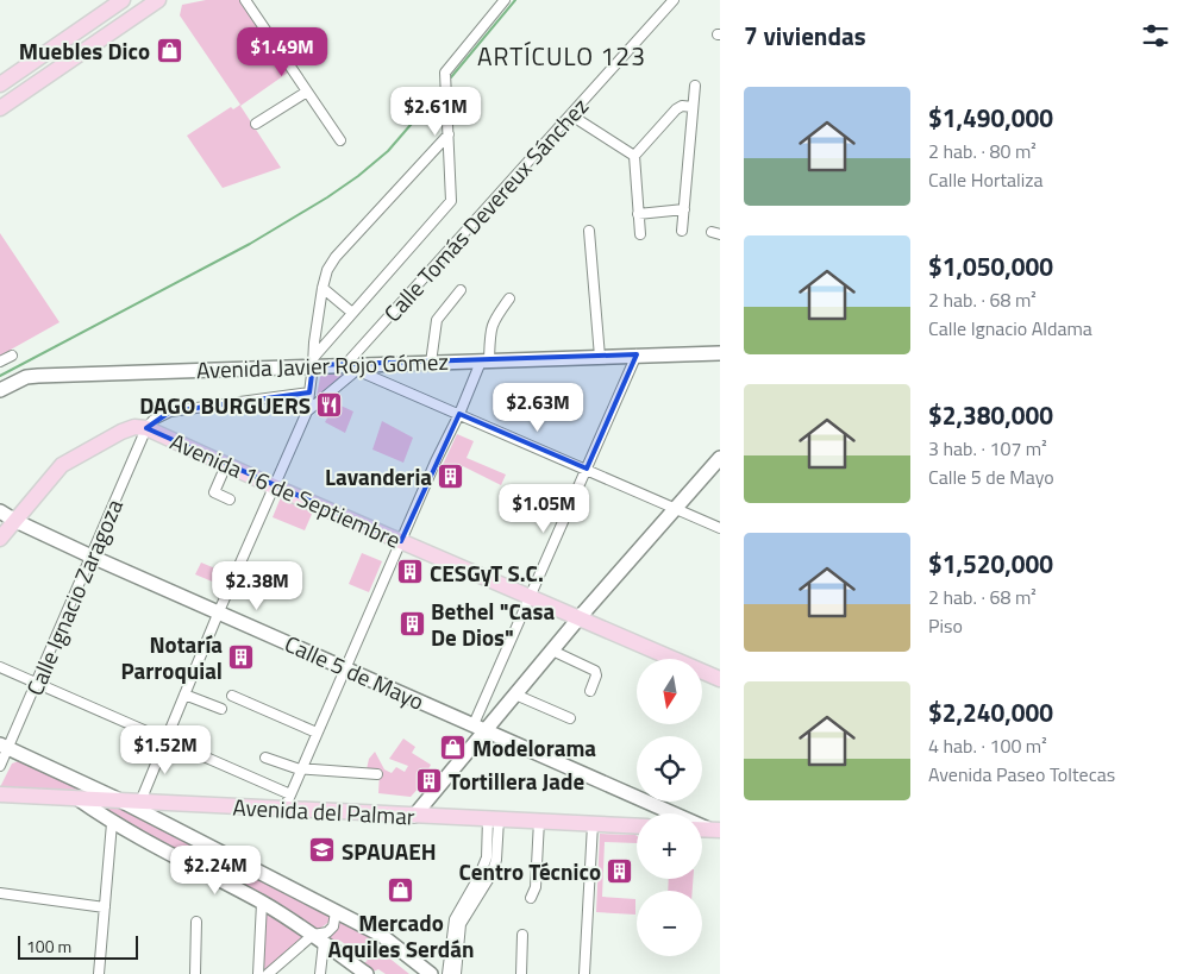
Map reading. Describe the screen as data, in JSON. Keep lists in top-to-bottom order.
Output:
{
  "streets": {
    "main road": ["Avenida 16 de Septiembre", "Avenida del Palmar"],
    "street": [
      "Calle Tomás Devereux Sánchez",
      "Avenida Javier Rojo Gómez",
      "Calle Ignacio Zaragoza",
      "Calle 5 de Mayo"
    ]
  },
  "crossings": [
    ["Calle Tomás Devereux Sánchez", "Avenida Javier Rojo Gómez"],
    ["Avenida 16 de Septiembre", "Calle Ignacio Zaragoza"],
    ["Calle Ignacio Zaragoza", "Calle 5 de Mayo"]
  ],
  "districts": ["ARTÍCULO 123"],
  "places": {
    "shop": ["Muebles Dico", "Modelorama", "Mercado Aquiles Serdán"],
    "restaurant": ["DAGO BURGUERS"],
    "building": [
      "Lavanderia",
      "CESGyT S.C.",
      "Bethel \"Casa De Dios\"",
      "Notaría Parroquial",
      "Tortillera Jade",
      "Centro Técnico"
    ],
    "school or university": ["SPAUAEH"]
  },
  "scale_bar": "100 m",
  "north": "bottom",
  "page": {
    "heading": "7 viviendas",
    "price": [
      "$1.49M",
      "$2.61M",
      "$2.63M",
      "$1.05M",
      "$2.38M",
      "$1.52M",
      "$2.24M"
    ],
    "list": [
      {
        "name": "$1,490,000",
        "note": "2 hab. · 80 m² · Calle Hortaliza"
      },
      {
        "name": "$1,050,000",
        "note": "2 hab. · 68 m² · Calle Ignacio Aldama"
      },
      {
        "name": "$2,380,000",
        "note": "3 hab. · 107 m² · Calle 5 de Mayo"
      },
      {
        "name": "$1,520,000",
        "note": "2 hab. · 68 m² · Piso"
      },
      {
        "name": "$2,240,000",
        "note": "4 hab. · 100 m² · Avenida Paseo Toltecas"
      }
    ],
    "map_buttons": ["+", "−"],
    "scale": "100 m"
  }
}
